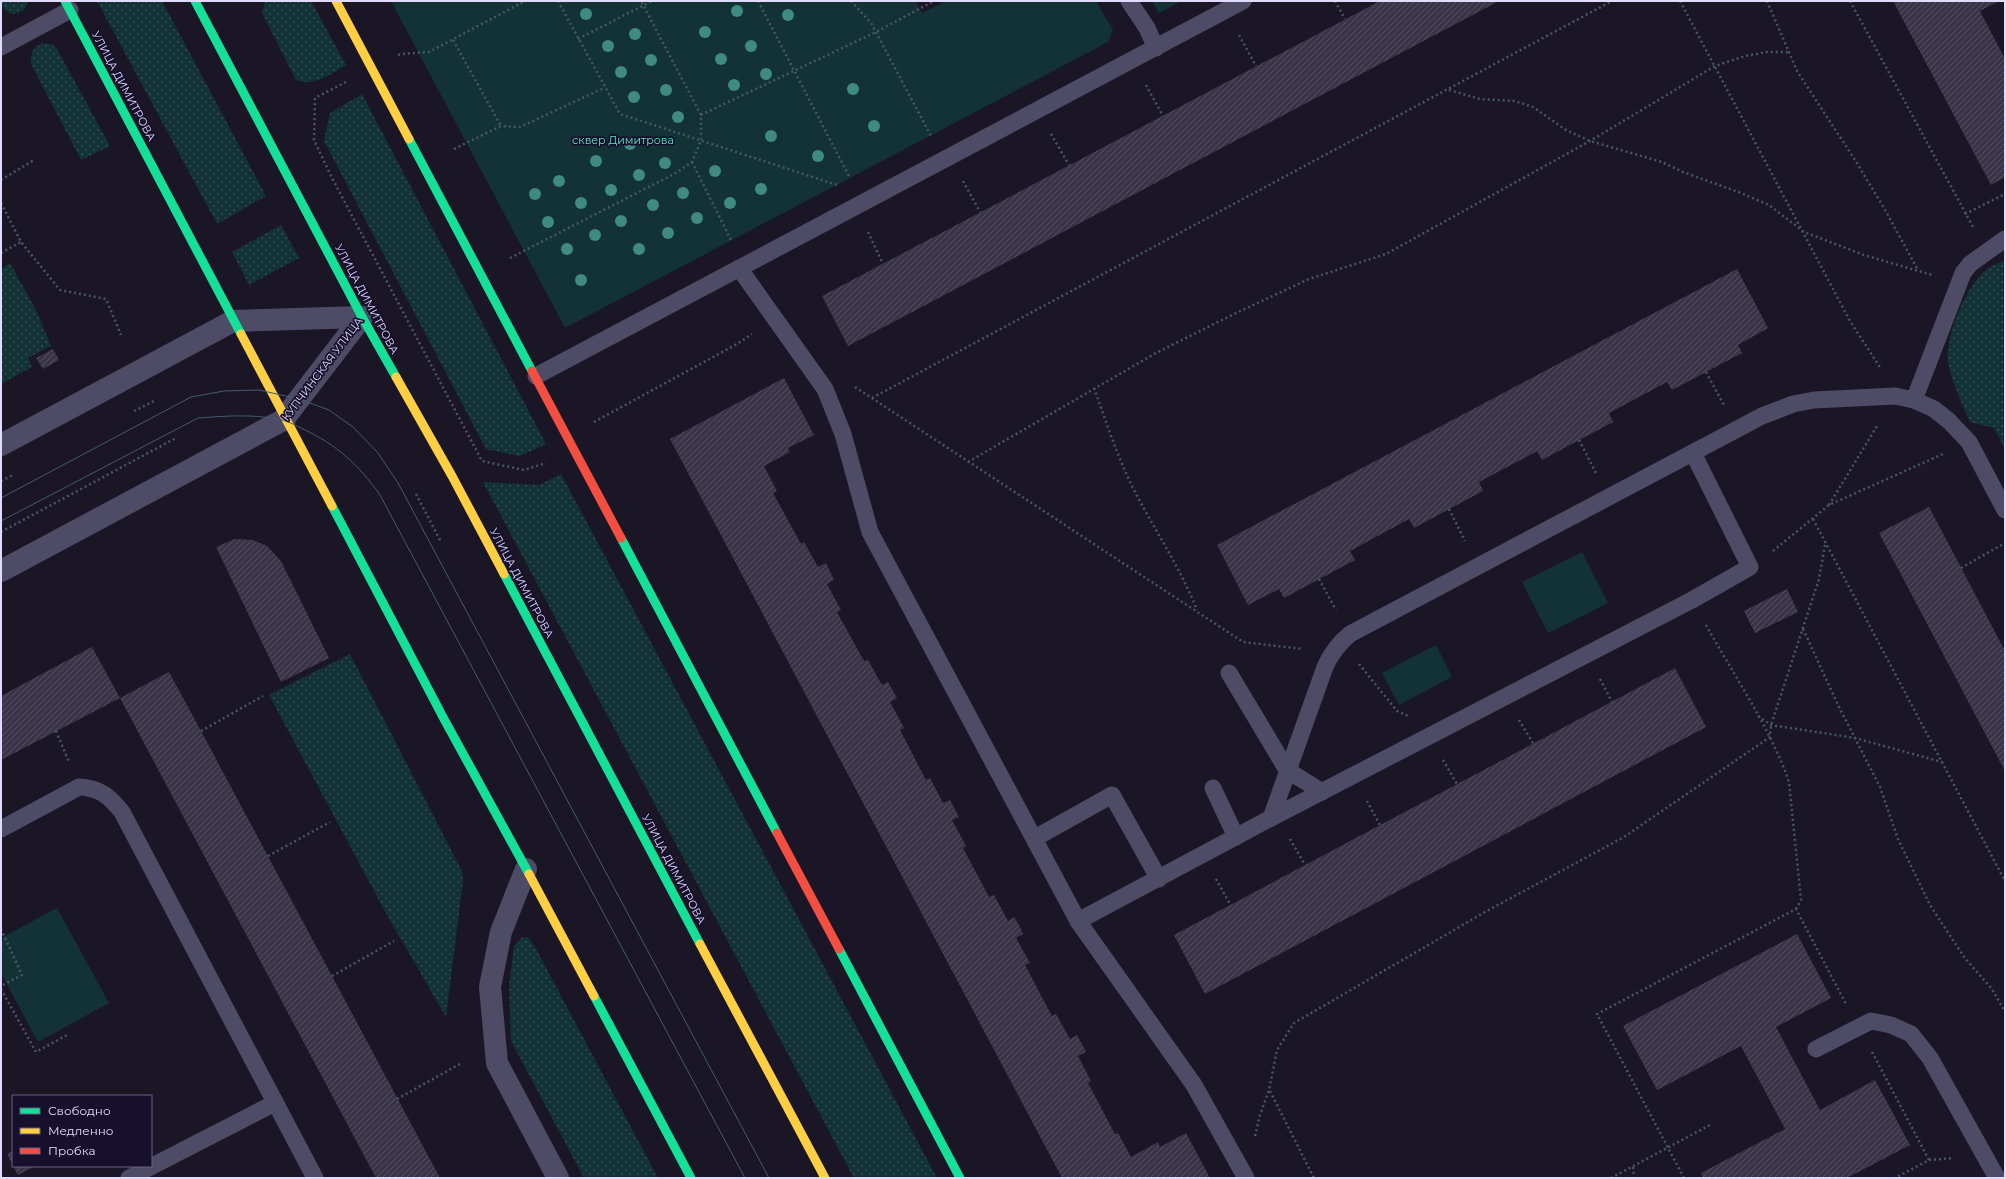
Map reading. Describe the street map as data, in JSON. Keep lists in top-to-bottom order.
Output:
{
  "streets": {
    "street": ["УЛИЦА ДИМИТРОВА", "КУПЧИНСКАЯ УЛИЦА"]
  },
  "crossings": [
    ["УЛИЦА ДИМИТРОВА", "КУПЧИНСКАЯ УЛИЦА"]
  ],
  "parks": ["сквер Димитрова"],
  "legend": ["Свободно", "Медленно", "Пробка"]
}
